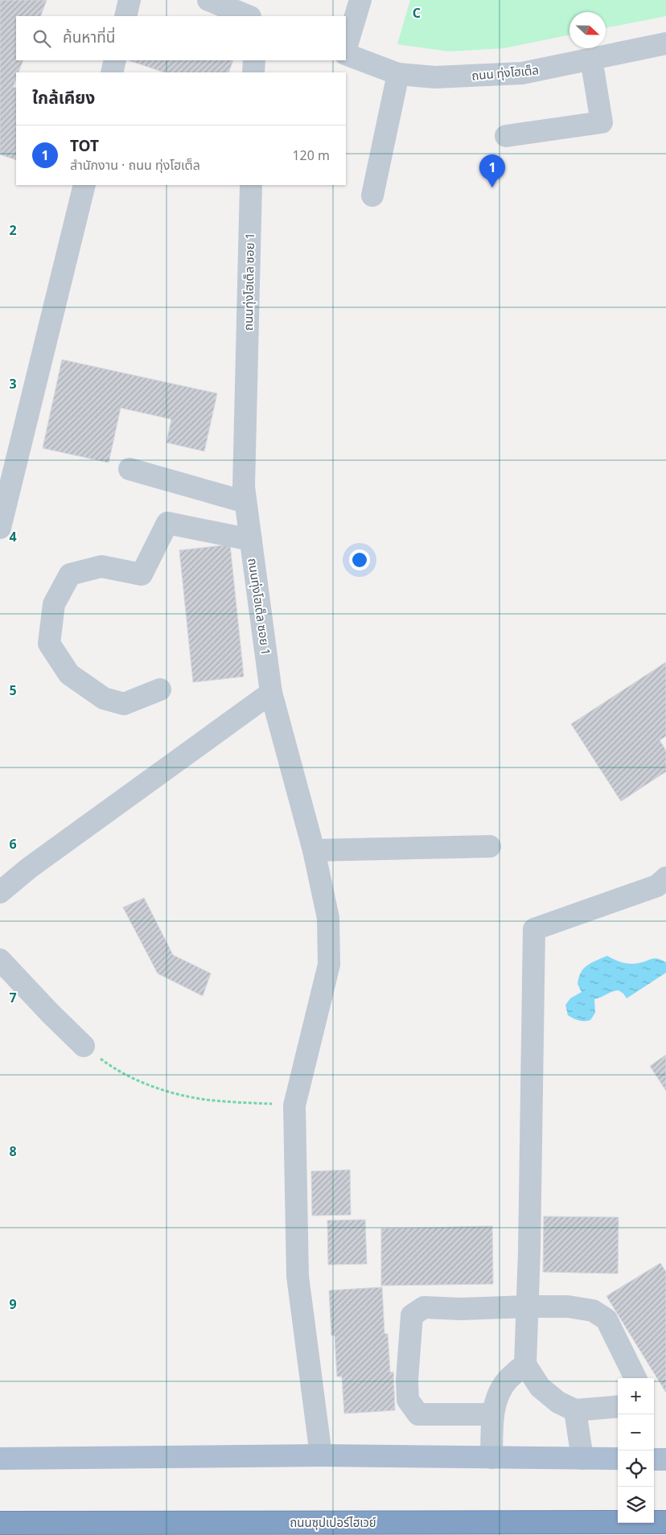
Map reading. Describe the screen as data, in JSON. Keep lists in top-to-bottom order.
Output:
{
  "streets": {
    "highway": ["ถนนซุปเปอร์ไฮเวย์"],
    "street": ["ถนน ทุ่งโฮเต็ล", "ถนนทุ่งโฮเต็ล ซอย 1"]
  },
  "north": "right",
  "page": {
    "search": "ค้นหาที่นี่",
    "heading": "ใกล้เคียง",
    "list": [
      {
        "mark": "1",
        "name": "TOT",
        "note": "สำนักงาน · ถนน ทุ่งโฮเต็ล",
        "value": "120 m"
      }
    ],
    "pins": "1",
    "map_buttons": ["+", "−"]
  },
  "grid": {
    "columns": ["C"],
    "rows": [
      "2",
      "3",
      "4",
      "5",
      "6",
      "7",
      "8",
      "9"
    ]
  }
}
